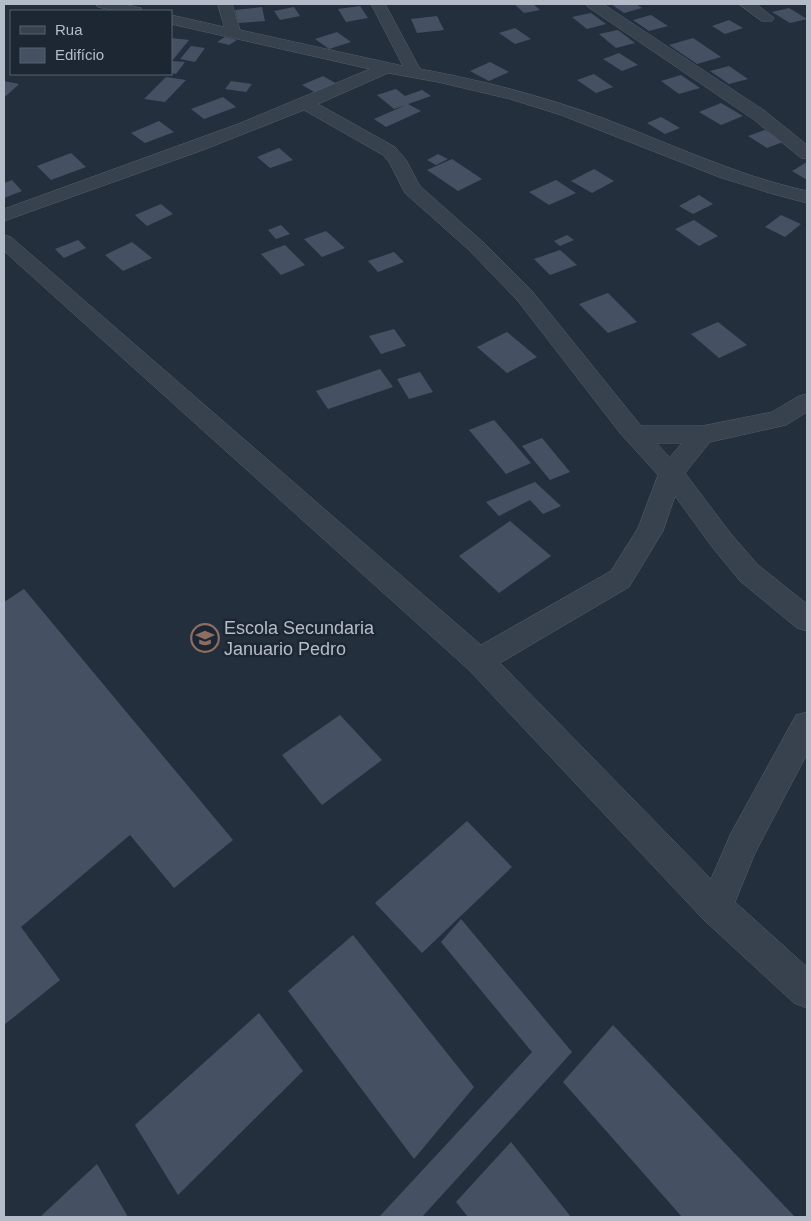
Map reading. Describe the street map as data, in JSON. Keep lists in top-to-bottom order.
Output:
{
  "places": {
    "school or university": ["Escola Secundaria Januario Pedro"]
  },
  "legend": ["Rua", "Edifício"]
}
